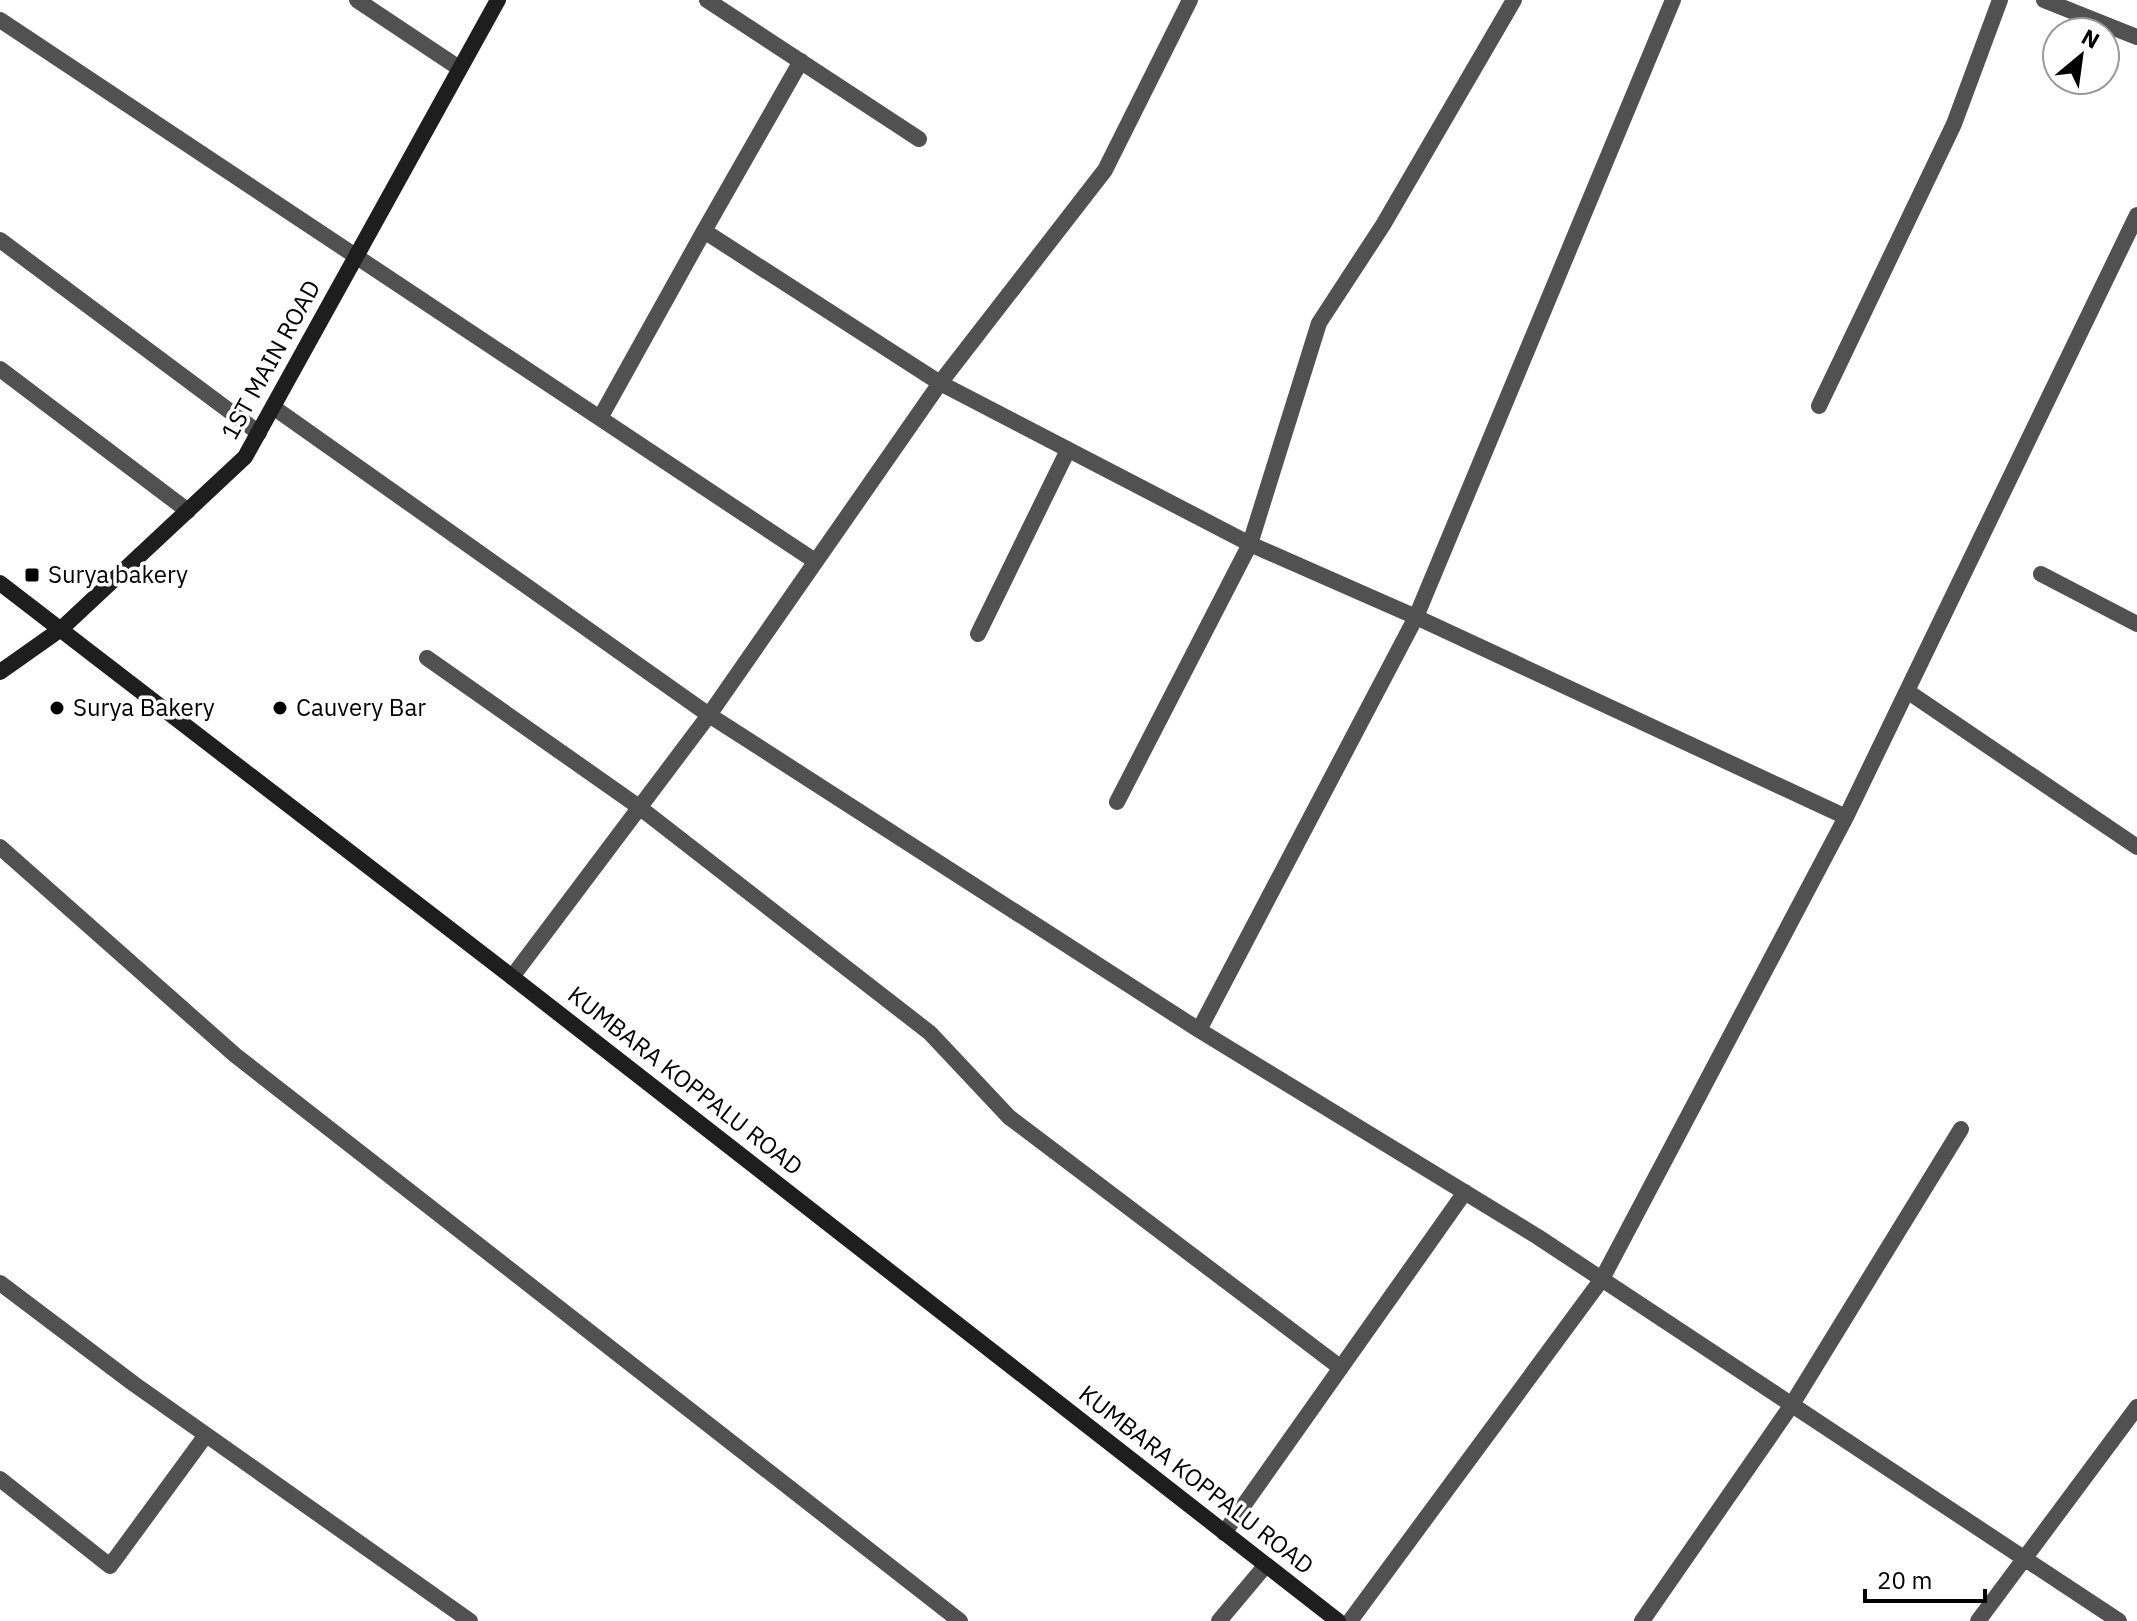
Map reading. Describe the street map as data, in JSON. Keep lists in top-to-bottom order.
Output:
{
  "streets": {
    "street": ["1ST MAIN ROAD", "KUMBARA KOPPALU ROAD"]
  },
  "crossings": [
    ["1ST MAIN ROAD", "KUMBARA KOPPALU ROAD"]
  ],
  "places": {
    "transit": ["Surya bakery"],
    "other": ["Surya Bakery", "Cauvery Bar"]
  },
  "scale_bar": "20 m",
  "north": "top right"
}
